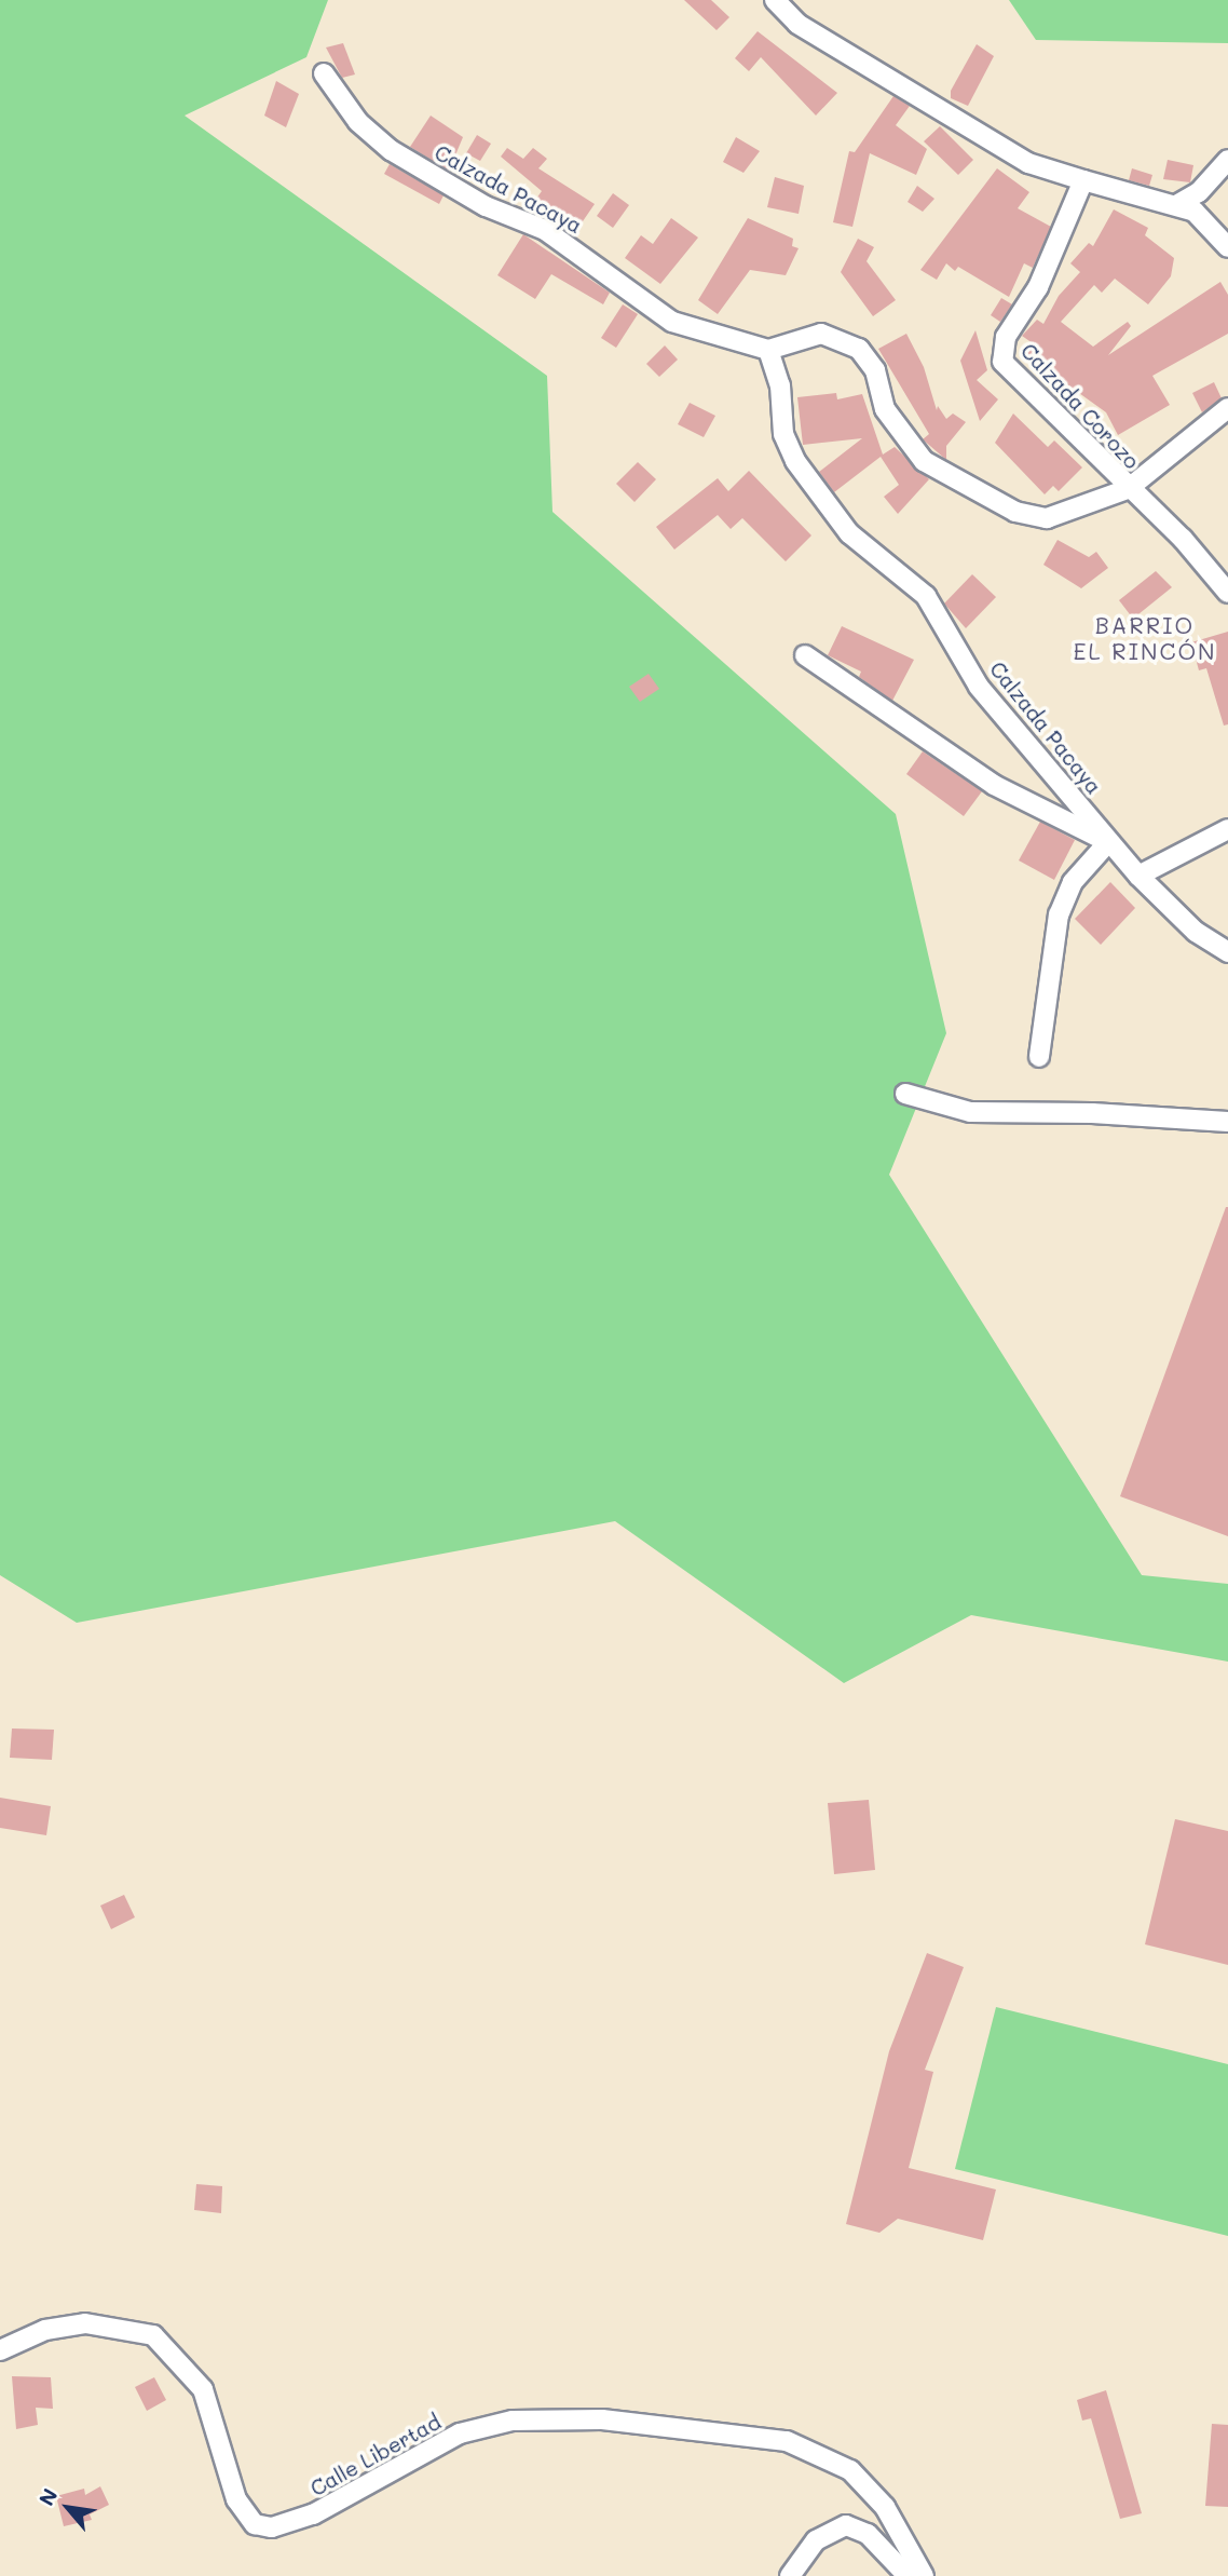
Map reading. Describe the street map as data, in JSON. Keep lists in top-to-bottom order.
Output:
{
  "streets": {
    "street": ["Calzada Pacaya", "Calzada Corozo", "Calle Libertad"]
  },
  "districts": ["BARRIO EL RINCÓN"],
  "north": "top left"
}
